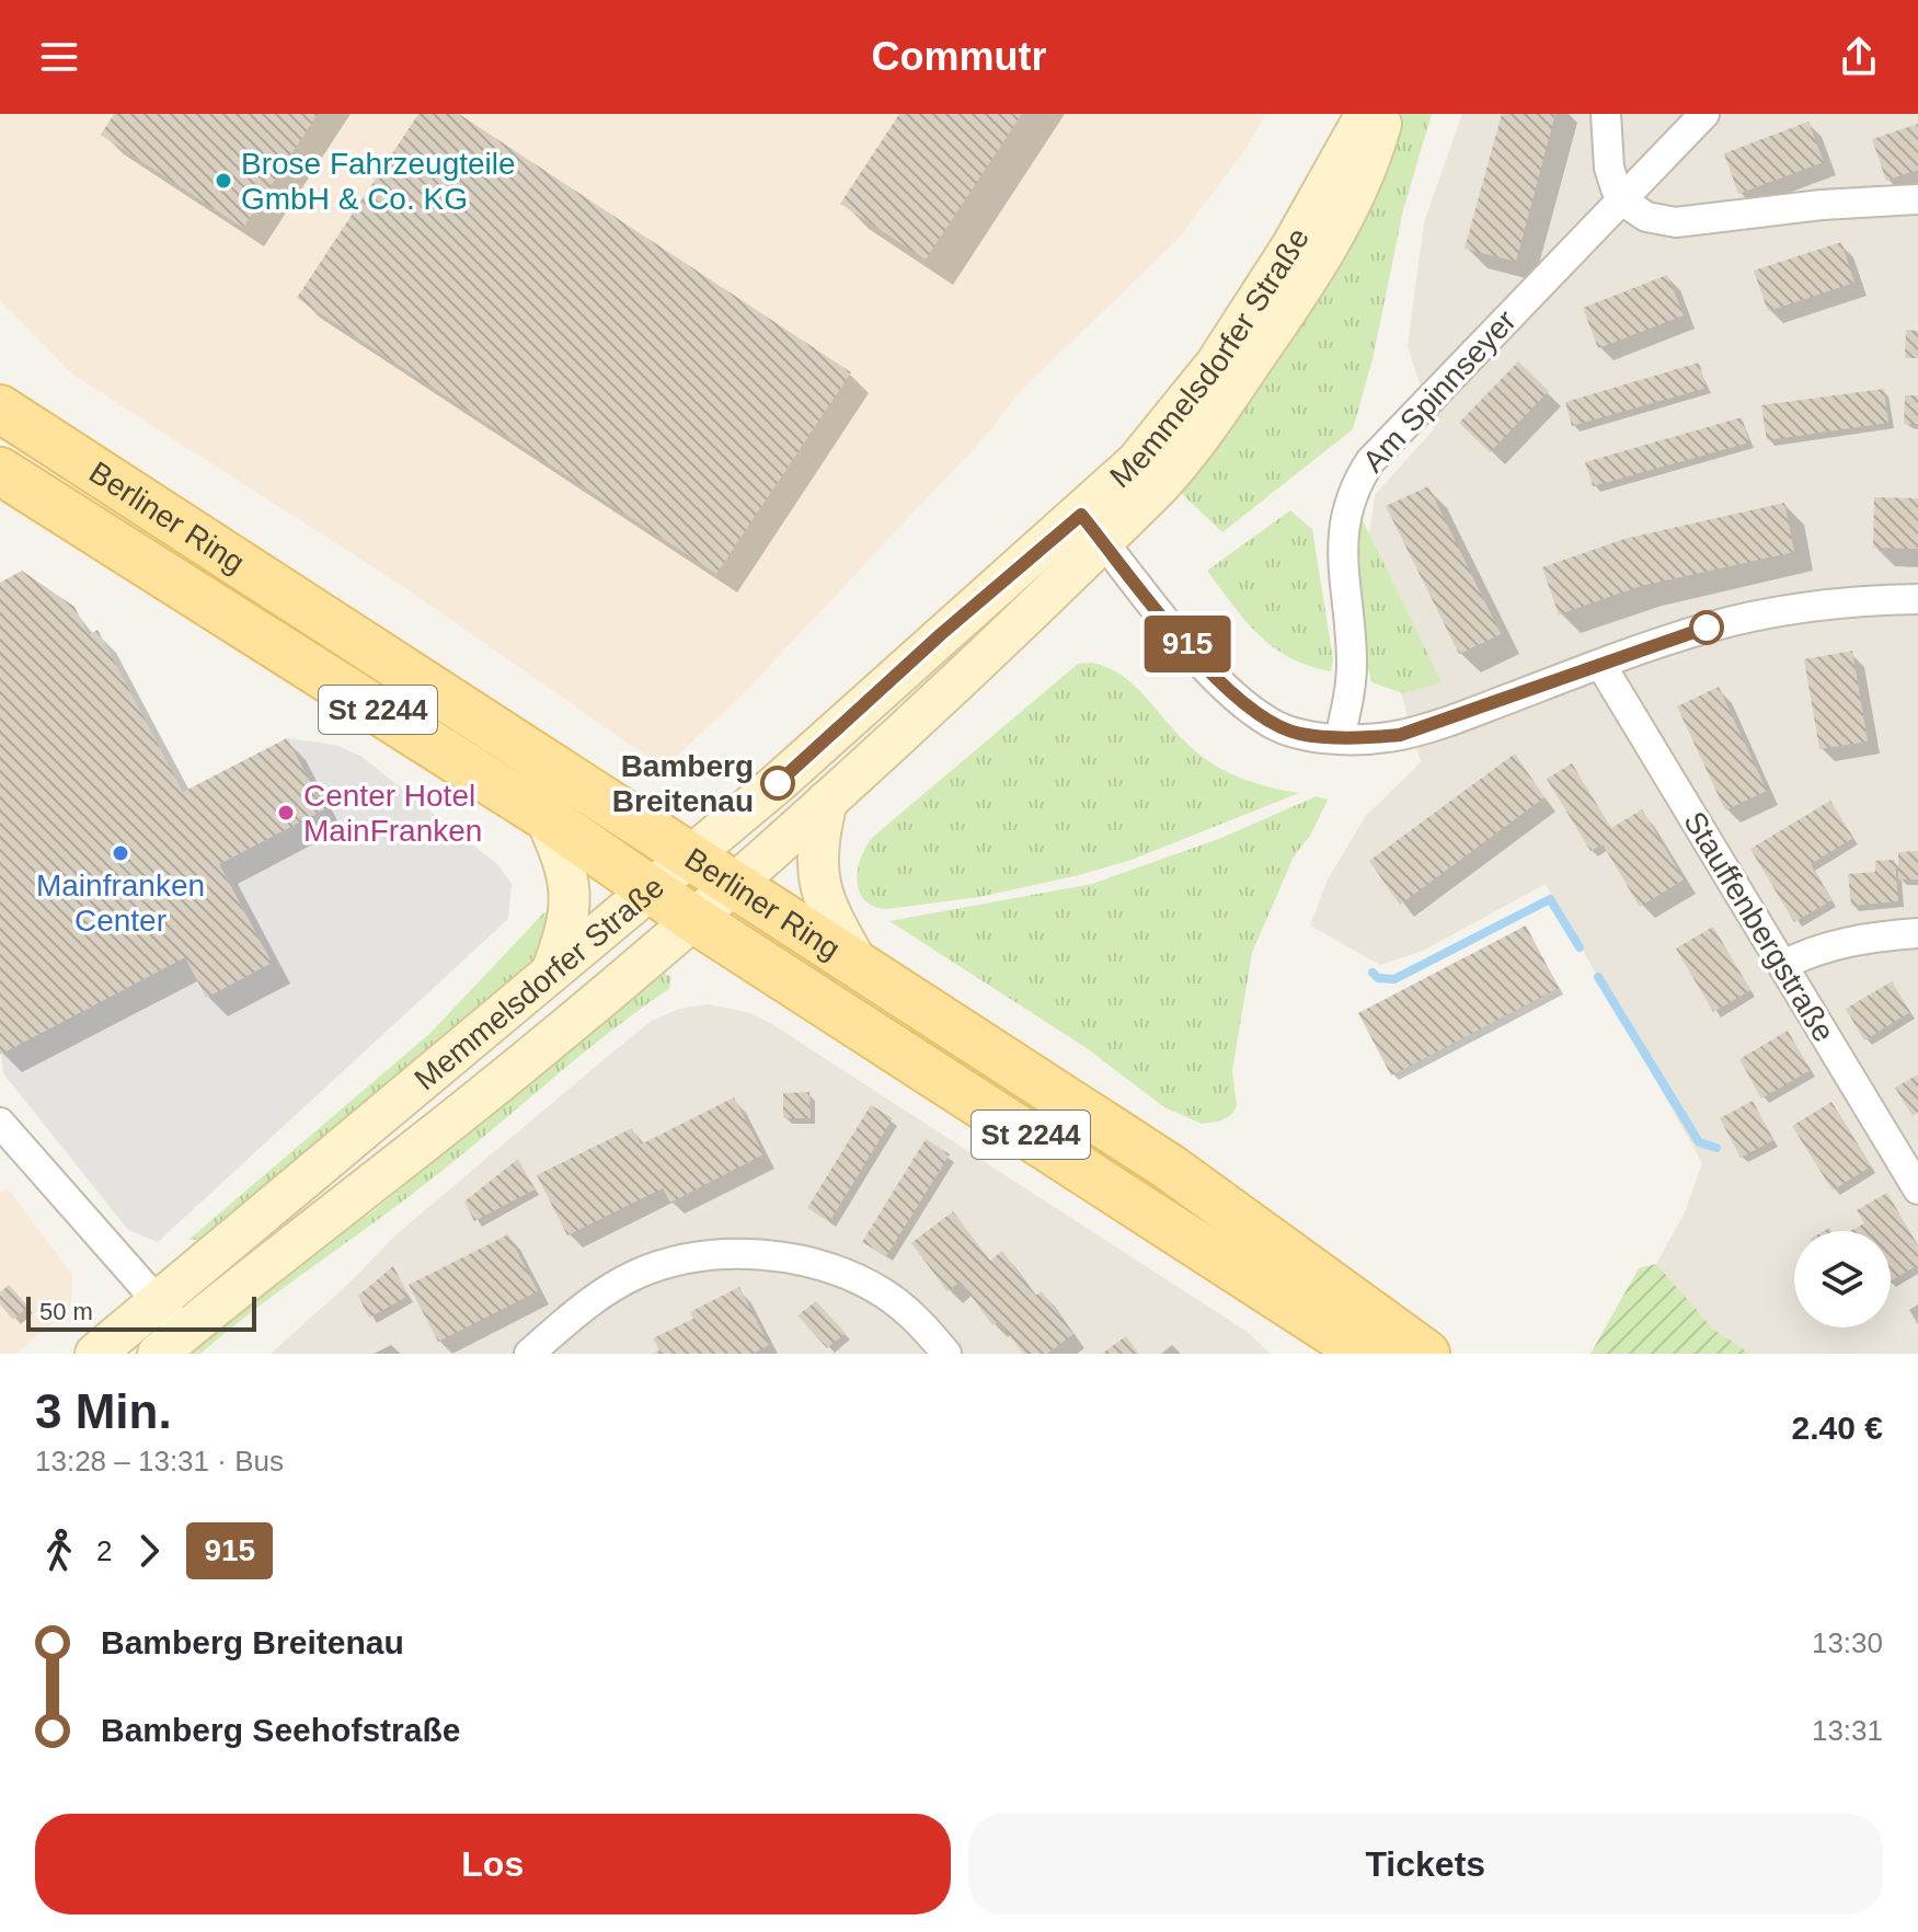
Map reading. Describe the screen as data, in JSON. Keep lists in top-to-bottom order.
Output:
{
  "streets": {
    "main road": ["Memmelsdorfer Straße", "Berliner Ring", "St 2244"],
    "street": ["Am Spinnseyer", "Stauffenbergstraße"]
  },
  "crossings": [
    ["Memmelsdorfer Straße", "Berliner Ring"]
  ],
  "places": [
    "Brose Fahrzeugteile GmbH & Co. KG",
    "Bamberg Breitenau",
    "Center Hotel MainFranken",
    "Mainfranken Center"
  ],
  "lines": ["bus line 915"],
  "scale_bar": "50 m",
  "page": {
    "header": "Commutr",
    "on_map": "915",
    "scale": "50 m",
    "heading": ["3 Min.", "13:28 – 13:31 · Bus", "2.40 €"],
    "legs": ["2", "915"],
    "list": [
      {
        "name": "Bamberg Breitenau",
        "value": "13:30"
      },
      {
        "name": "Bamberg Seehofstraße",
        "value": "13:31"
      }
    ],
    "buttons": ["Los", "Tickets"]
  }
}
